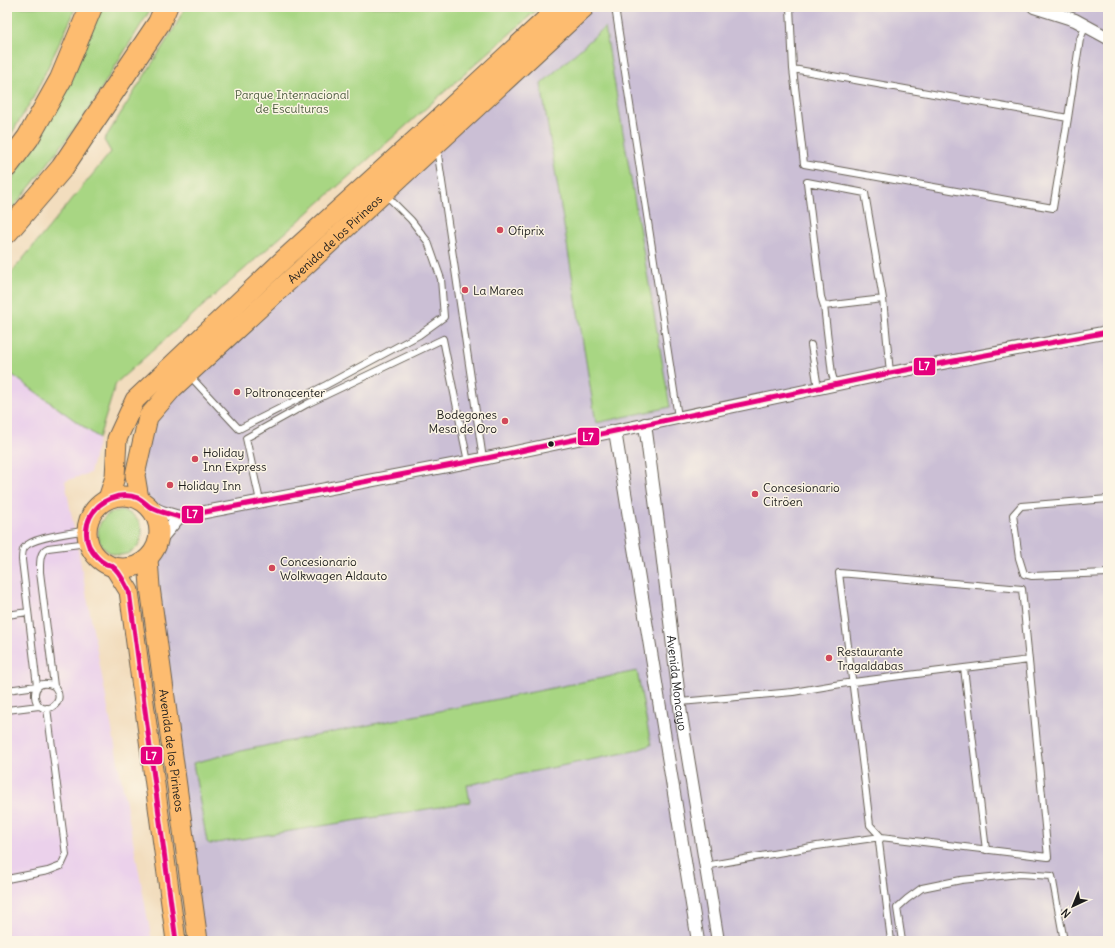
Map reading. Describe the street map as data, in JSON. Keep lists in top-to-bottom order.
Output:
{
  "streets": {
    "main road": ["Avenida de los Pirineos"],
    "street": ["Avenida Moncayo"]
  },
  "parks": ["Parque Internacional de Esculturas"],
  "places": [
    "Ofiprix",
    "La Marea",
    "Poltronacenter",
    "Bodegones Mesa de Oro",
    "Holiday Inn Express",
    "Holiday Inn",
    "Concesionario Citröen",
    "Concesionario Wolkwagen Aldauto",
    "Restaurante Tragaldabas"
  ],
  "lines": ["transit line L7"],
  "north": "bottom left"
}
